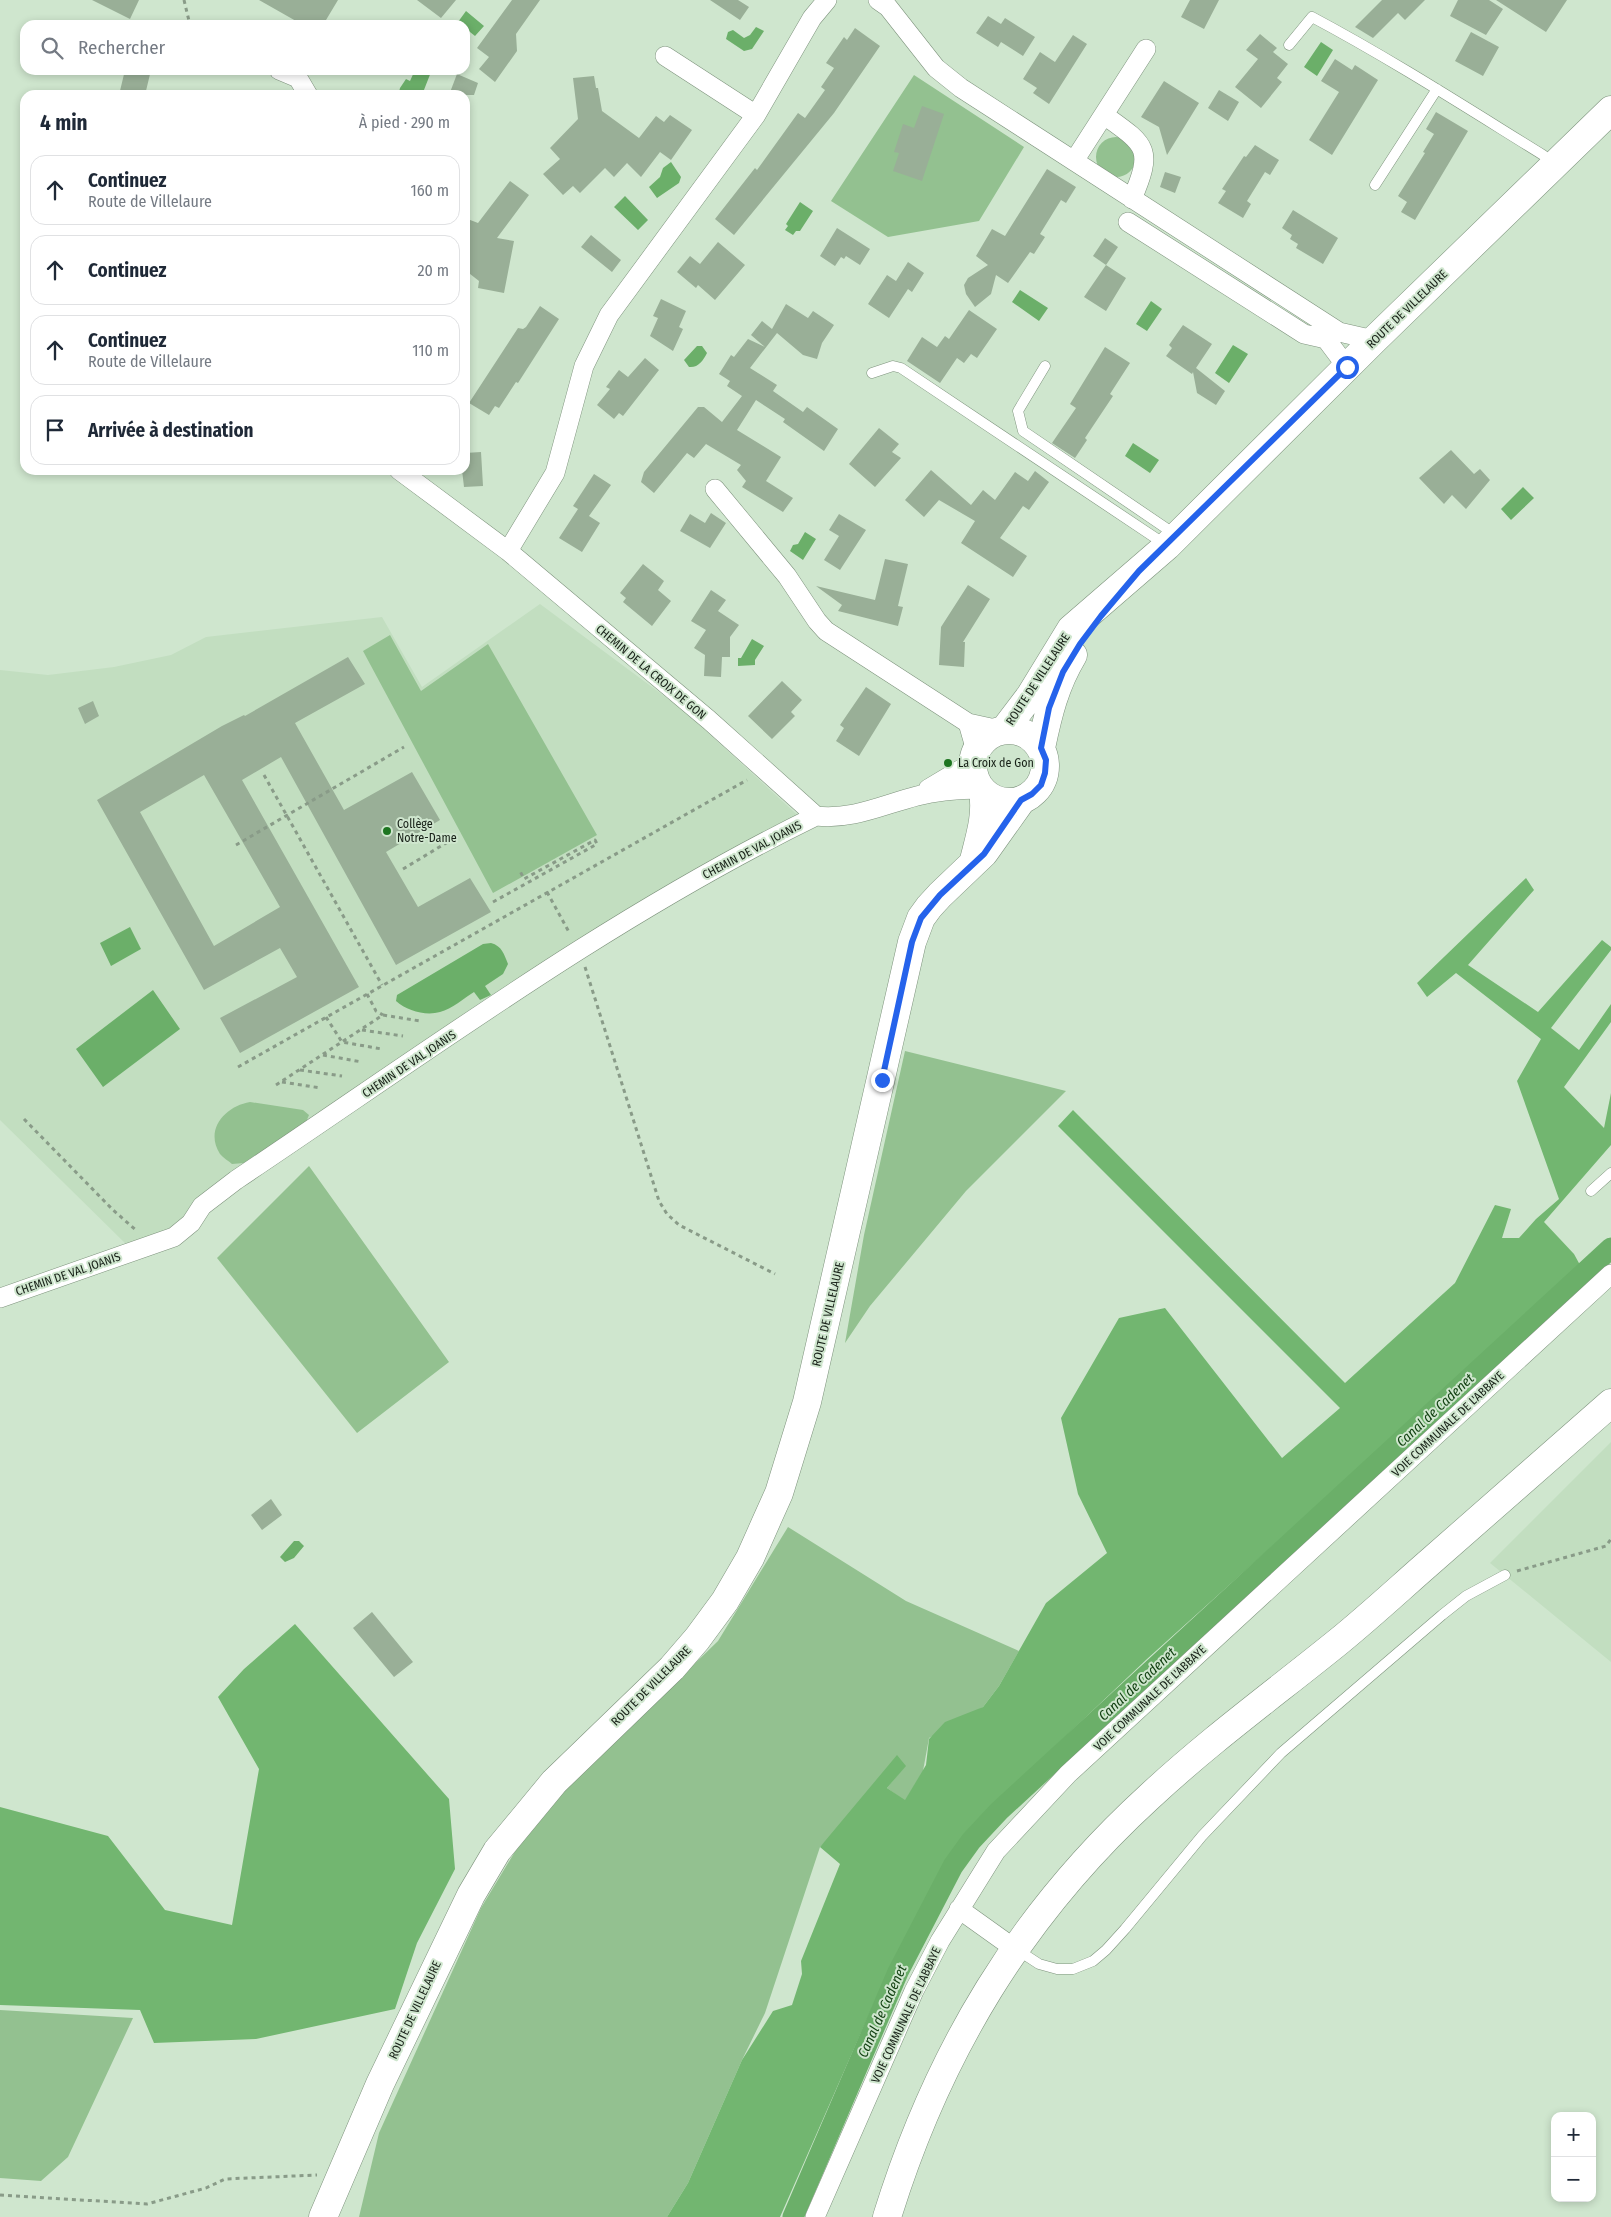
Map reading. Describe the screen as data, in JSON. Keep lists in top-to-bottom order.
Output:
{
  "streets": {
    "main road": ["ROUTE DE VILLELAURE"],
    "street": ["CHEMIN DE LA CROIX DE GON", "CHEMIN DE VAL JOANIS", "VOIE COMMUNALE DE L'ABBAYE"]
  },
  "crossings": [
    ["CHEMIN DE LA CROIX DE GON", "CHEMIN DE VAL JOANIS"]
  ],
  "water": ["Canal de Cadenet"],
  "places": ["La Croix de Gon", "Collège Notre-Dame"],
  "page": {
    "search": "Rechercher",
    "heading": ["4 min", "À pied · 290 m"],
    "list": [
      ["Continuez", "Route de Villelaure", "160 m"],
      ["Continuez", "20 m"],
      ["Continuez", "Route de Villelaure", "110 m"],
      "Arrivée à destination"
    ],
    "map_buttons": ["+", "−"]
  }
}
